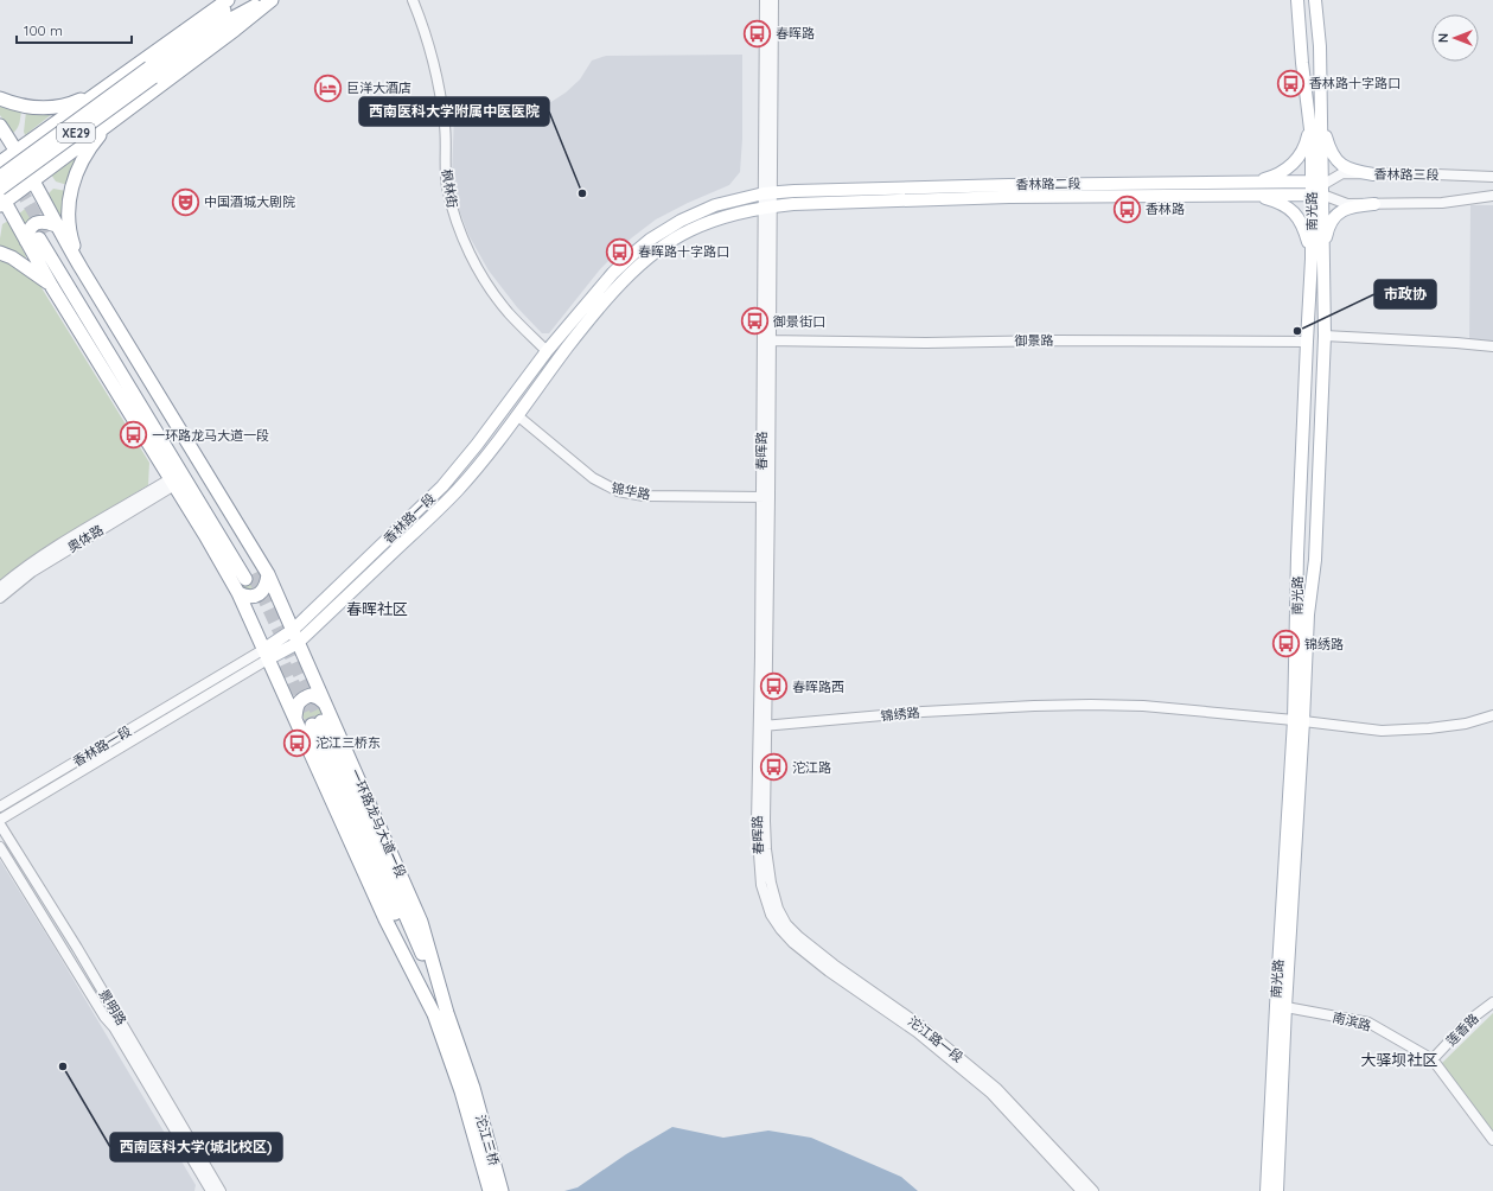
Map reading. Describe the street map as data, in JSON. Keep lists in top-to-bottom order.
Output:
{
  "streets": {
    "highway": ["XE29", "一环路龙马大道一段", "沱江三桥"],
    "main road": ["香林路二段", "南光路", "香林路一段"],
    "street": [
      "香林路三段",
      "枫林街",
      "御景路",
      "春晖路",
      "锦华路",
      "奥体路",
      "锦绣路",
      "景明路",
      "南滨路",
      "莲香路",
      "沱江路一段"
    ]
  },
  "crossings": [
    ["香林路三段", "香林路二段"],
    ["香林路三段", "南光路"],
    ["香林路二段", "南光路"],
    ["香林路二段", "春晖路"],
    ["香林路二段", "香林路一段"],
    ["枫林街", "香林路一段"],
    ["南光路", "御景路"],
    ["南光路", "锦绣路"],
    ["南光路", "南滨路"],
    ["御景路", "春晖路"],
    ["春晖路", "锦华路"],
    ["春晖路", "香林路一段"],
    ["春晖路", "锦绣路"],
    ["春晖路", "沱江路一段"],
    ["锦华路", "香林路一段"],
    ["香林路一段", "一环路龙马大道一段"],
    ["奥体路", "一环路龙马大道一段"],
    ["一环路龙马大道一段", "沱江三桥"],
    ["南滨路", "莲香路"]
  ],
  "districts": ["春晖社区", "大驿坝社区"],
  "places": {
    "bus stop": [
      "春晖路",
      "香林路十字路口",
      "香林路",
      "春晖路十字路口",
      "御景街口",
      "一环路龙马大道一段",
      "锦绣路",
      "春晖路西",
      "沱江三桥东",
      "沱江路"
    ],
    "hotel": ["巨洋大酒店"],
    "other": ["西南医科大学附属中医医院", "市政协", "西南医科大学(城北校区)"],
    "theatre": ["中国酒城大剧院"]
  },
  "scale_bar": "100 m",
  "north": "left"
}
